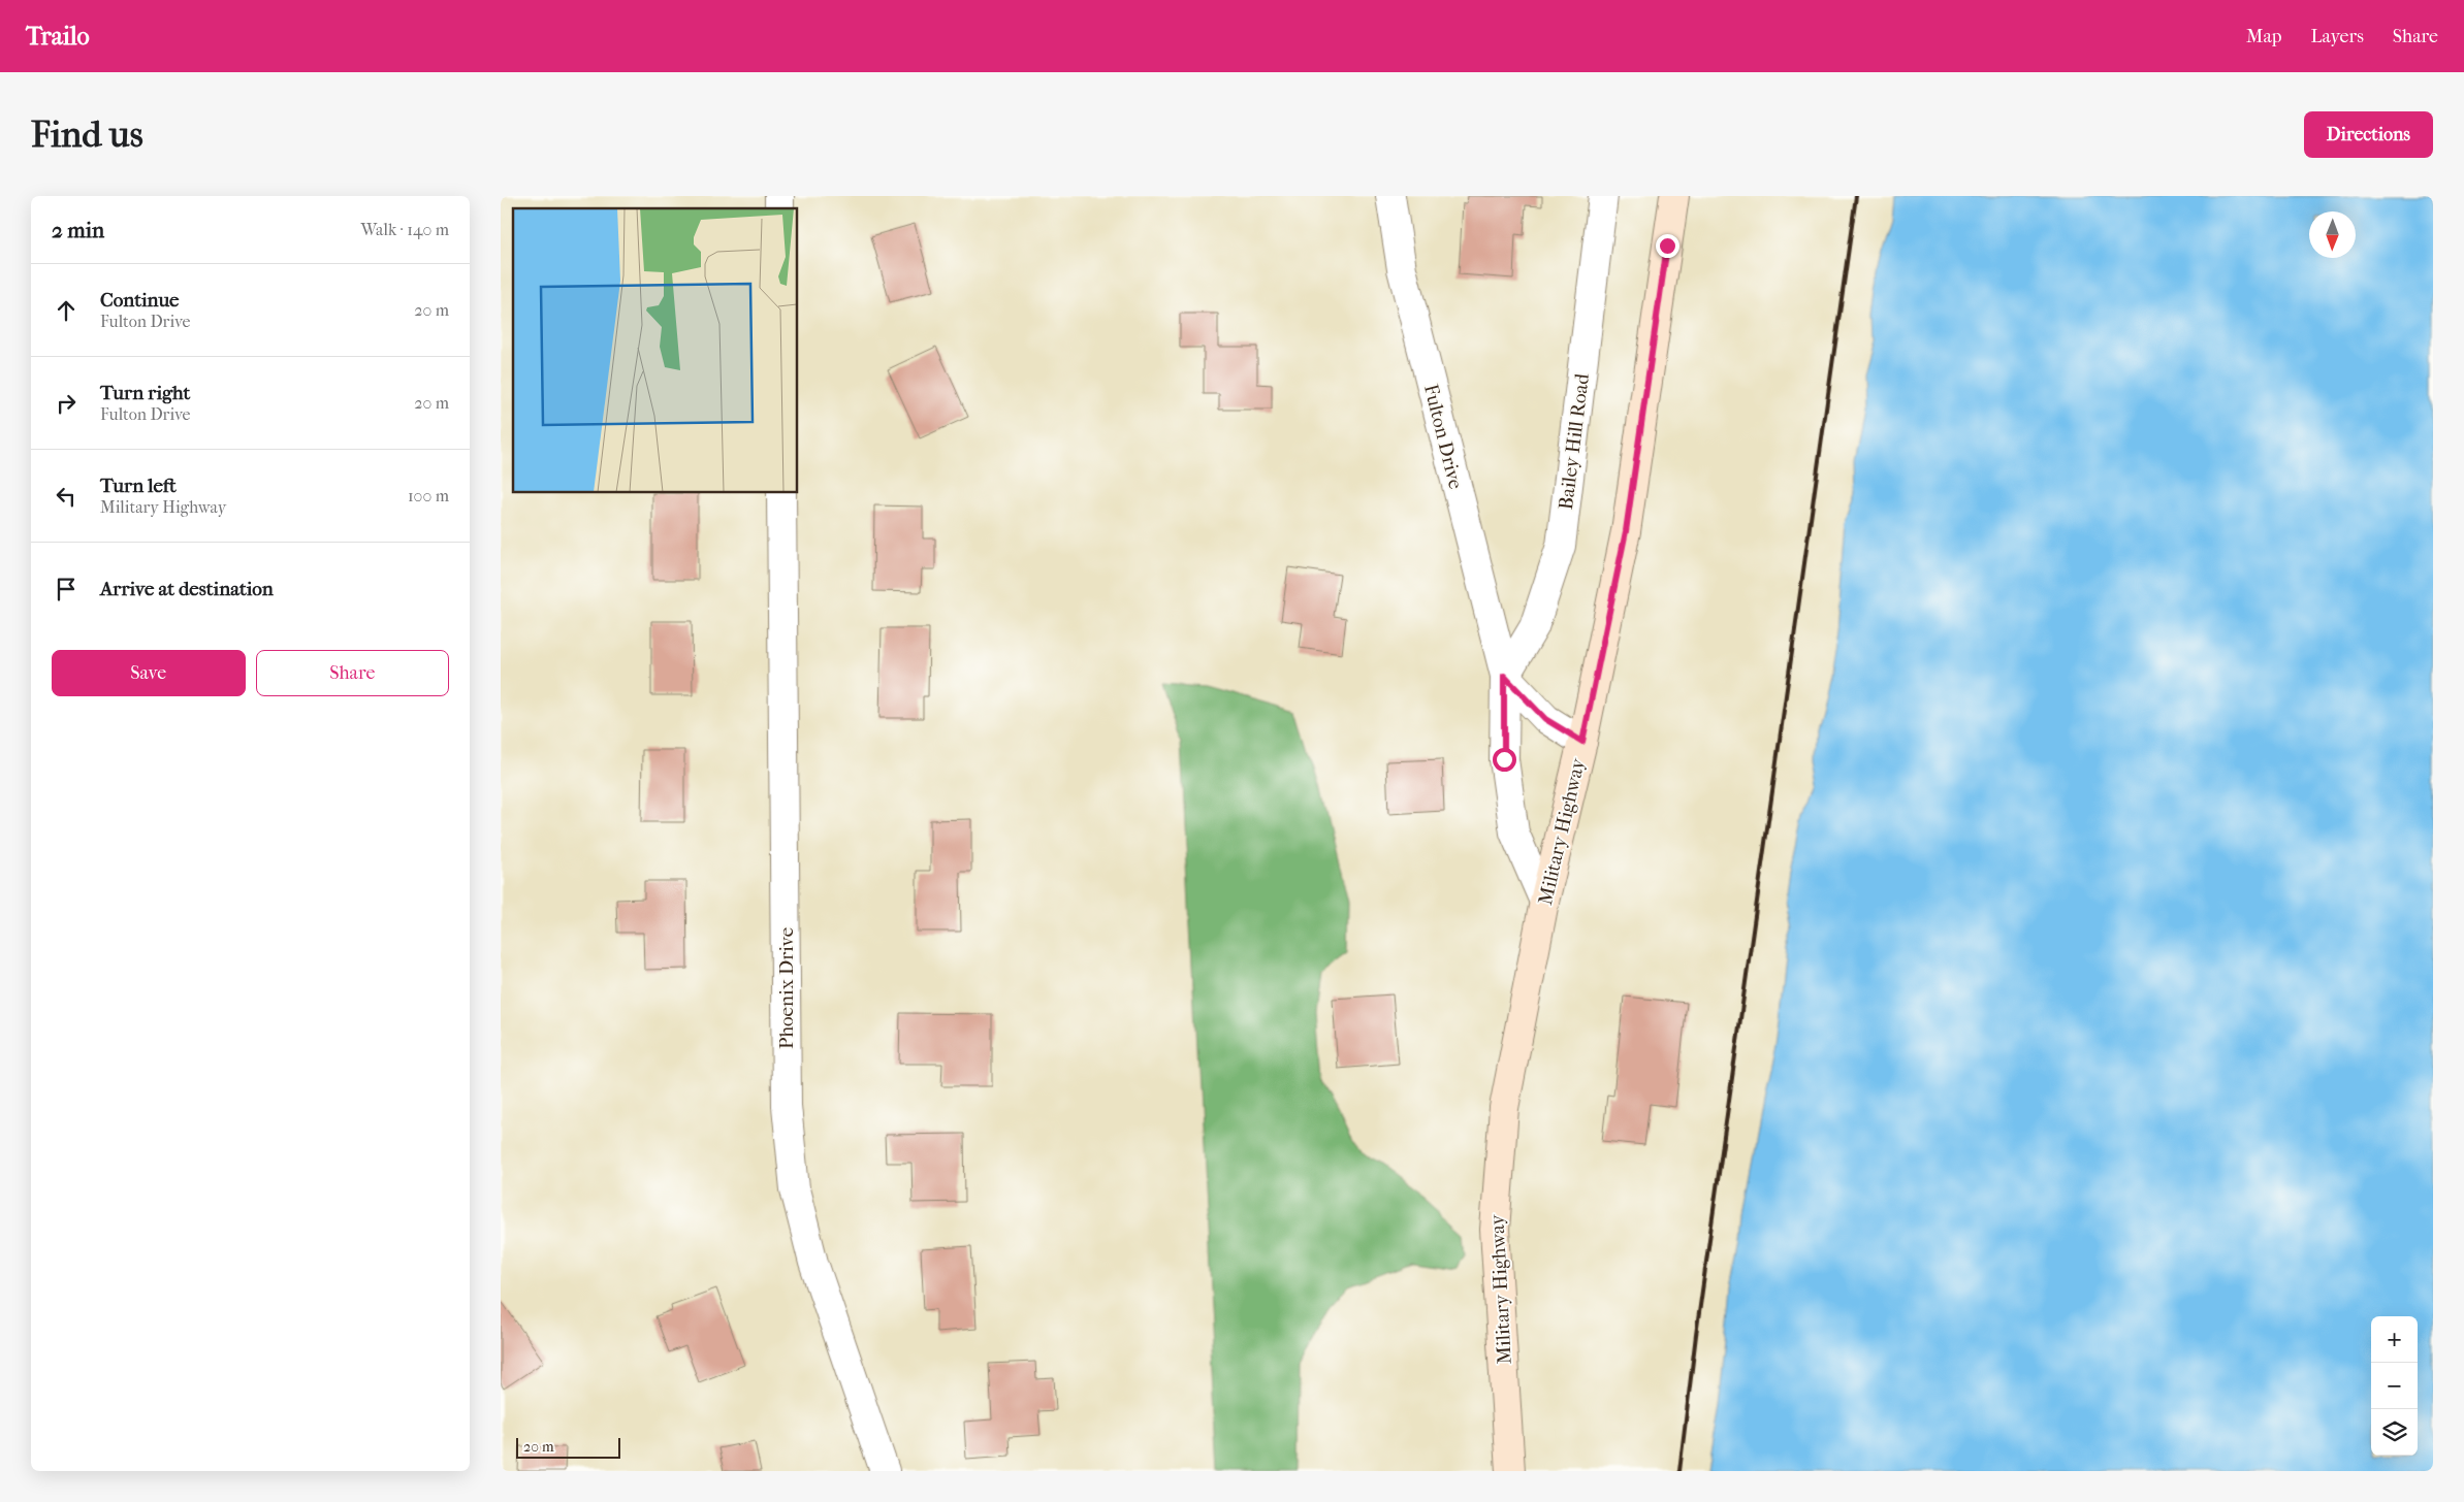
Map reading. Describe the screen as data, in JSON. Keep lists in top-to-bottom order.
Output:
{
  "streets": {
    "street": [
      "Fulton Drive",
      "Bailey Hill Road",
      "Military Highway",
      "Phoenix Drive"
    ]
  },
  "crossings": [
    ["Fulton Drive", "Bailey Hill Road"],
    ["Fulton Drive", "Military Highway"]
  ],
  "scale_bar": "20 m",
  "north": "bottom",
  "page": {
    "header": "Trailo",
    "nav": ["Map", "Layers", "Share"],
    "buttons": [
      "Directions",
      ["Save", "Share"]
    ],
    "title": "Find us",
    "heading": ["2 min", "Walk · 140 m"],
    "list": [
      ["Continue", "Fulton Drive", "20 m"],
      ["Turn right", "Fulton Drive", "20 m"],
      ["Turn left", "Military Highway", "100 m"],
      "Arrive at destination"
    ],
    "map_buttons": ["+", "−"],
    "scale": "20 m"
  }
}
